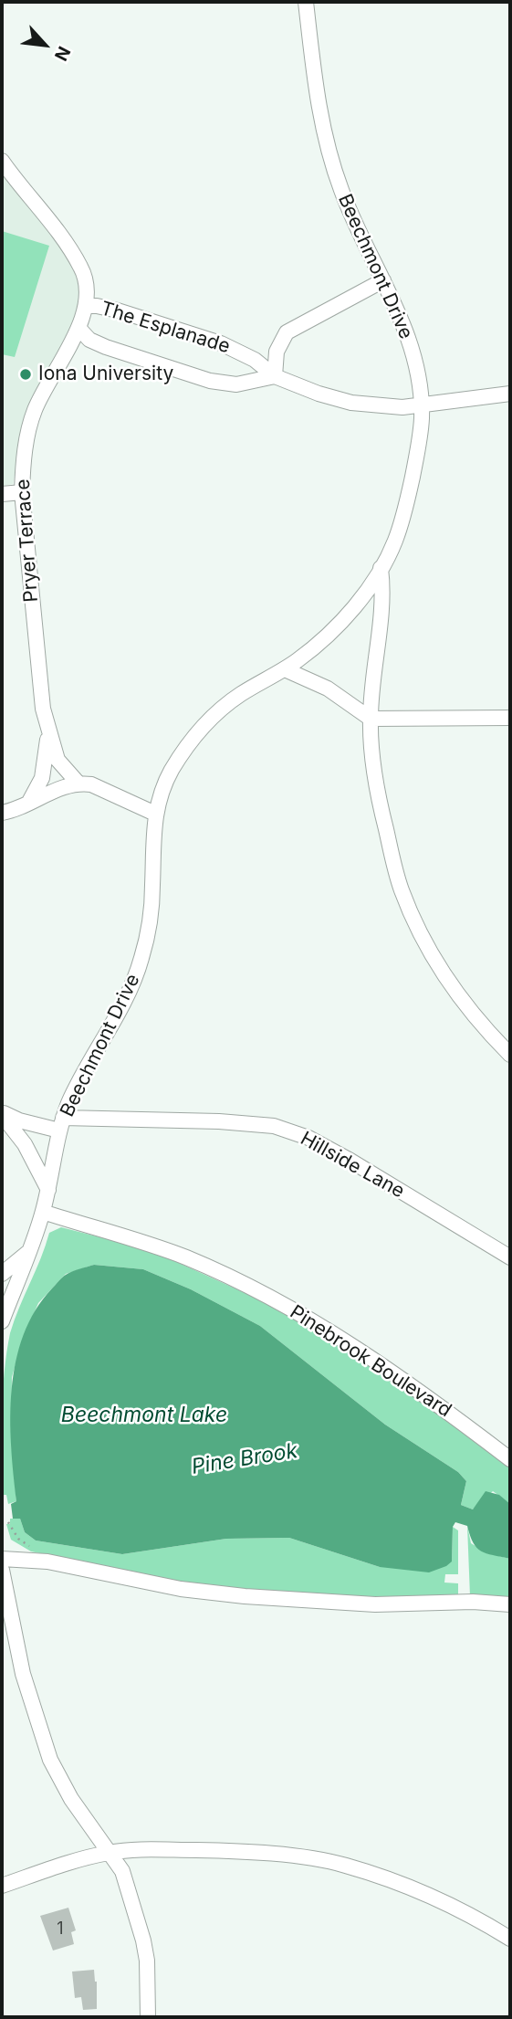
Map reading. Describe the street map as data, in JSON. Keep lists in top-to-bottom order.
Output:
{
  "streets": {
    "street": [
      "Beechmont Drive",
      "The Esplanade",
      "Pryer Terrace",
      "Hillside Lane",
      "Pinebrook Boulevard"
    ]
  },
  "crossings": [
    ["Beechmont Drive", "The Esplanade"],
    ["Beechmont Drive", "Hillside Lane"],
    ["Beechmont Drive", "Pinebrook Boulevard"],
    ["The Esplanade", "Pryer Terrace"]
  ],
  "water": ["Beechmont Lake", "Pine Brook"],
  "places": ["Iona University"],
  "house_numbers": ["1"],
  "north": "bottom right"
}
